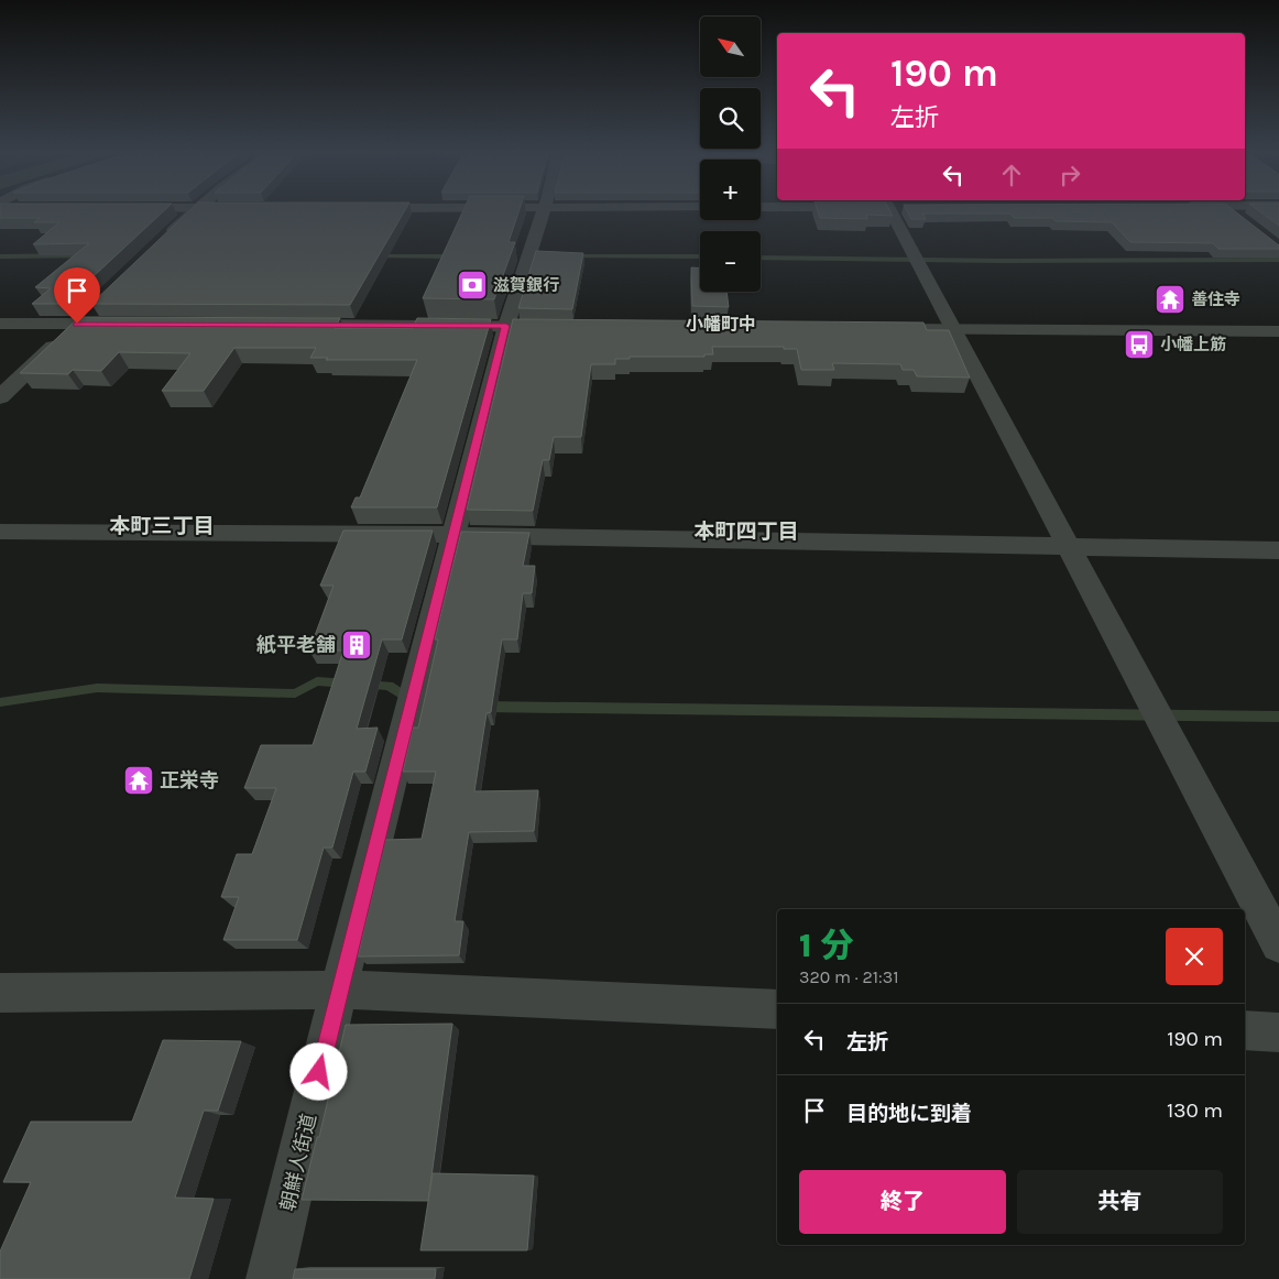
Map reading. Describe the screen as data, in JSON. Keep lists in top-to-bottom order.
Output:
{
  "streets": {
    "street": ["朝鮮人街道"]
  },
  "districts": ["小幡町中", "本町三丁目", "本町四丁目"],
  "places": {
    "bank": ["滋賀銀行"],
    "temple": ["善住寺", "正栄寺"],
    "bus stop": ["小幡上筋"],
    "building": ["紙平老舗"]
  },
  "north": "top left",
  "page": {
    "map_buttons": ["+", "−"],
    "turn": ["190 m", "左折"],
    "heading": ["1 分", "320 m · 21:31"],
    "list": [
      {
        "name": "左折",
        "value": "190 m"
      },
      {
        "name": "目的地に到着",
        "value": "130 m"
      }
    ],
    "buttons": ["終了", "共有"]
  }
}
